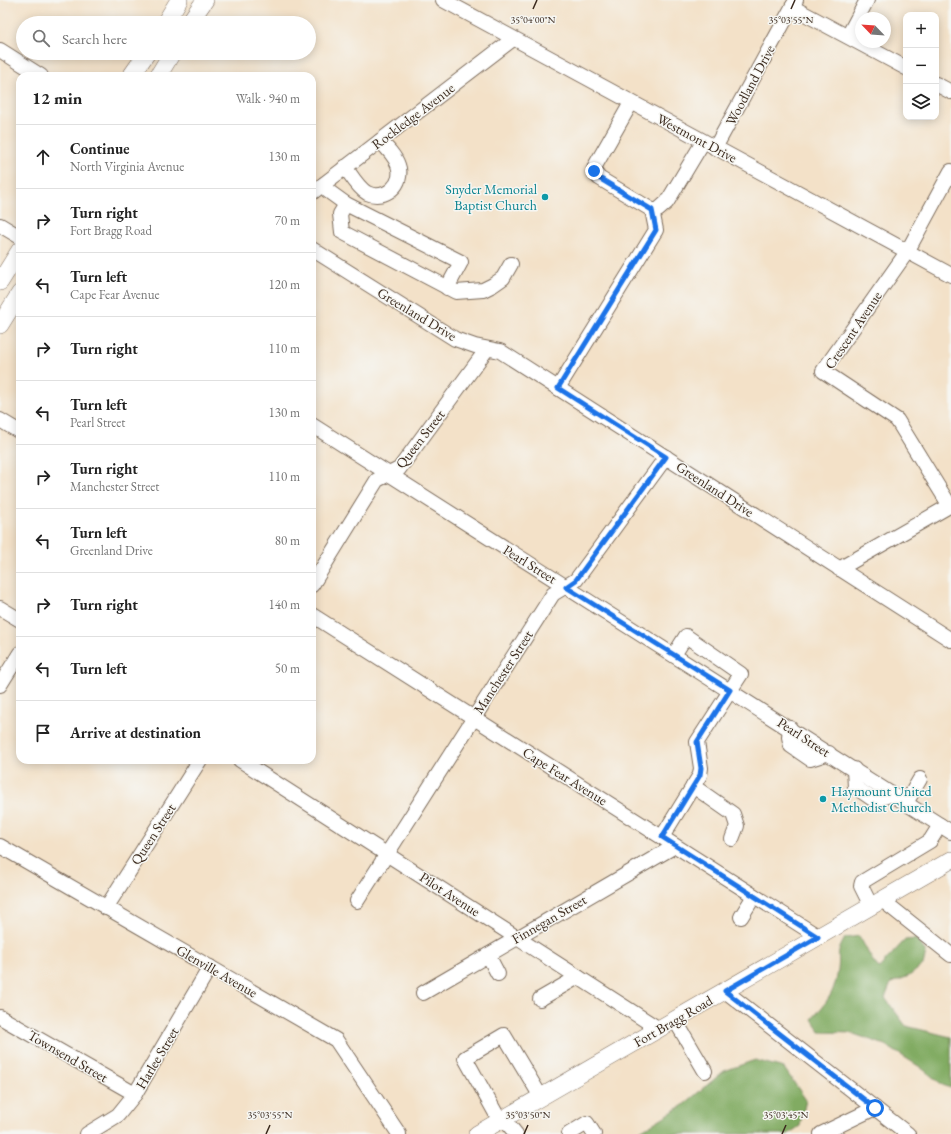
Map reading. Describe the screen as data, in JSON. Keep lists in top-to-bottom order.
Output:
{
  "streets": {
    "main road": ["Fort Bragg Road"],
    "street": [
      "Woodland Drive",
      "Rockledge Avenue",
      "Westmont Drive",
      "Greenland Drive",
      "Crescent Avenue",
      "Queen Street",
      "Pearl Street",
      "Manchester Street",
      "Cape Fear Avenue",
      "Pilot Avenue",
      "Finnegan Street",
      "Glenville Avenue",
      "Townsend Street",
      "Harlee Street"
    ]
  },
  "crossings": [
    ["Woodland Drive", "Westmont Drive"],
    ["Rockledge Avenue", "Westmont Drive"],
    ["Westmont Drive", "Crescent Avenue"],
    ["Greenland Drive", "Queen Street"],
    ["Greenland Drive", "Manchester Street"],
    ["Queen Street", "Pearl Street"],
    ["Queen Street", "Glenville Avenue"],
    ["Pearl Street", "Manchester Street"],
    ["Manchester Street", "Cape Fear Avenue"],
    ["Manchester Street", "Pilot Avenue"],
    ["Cape Fear Avenue", "Finnegan Street"],
    ["Cape Fear Avenue", "Fort Bragg Road"],
    ["Pilot Avenue", "Finnegan Street"],
    ["Pilot Avenue", "Fort Bragg Road"],
    ["Glenville Avenue", "Harlee Street"],
    ["Townsend Street", "Harlee Street"]
  ],
  "places": ["Snyder Memorial Baptist Church", "Haymount United Methodist Church"],
  "north": "top left",
  "page": {
    "map_buttons": ["+", "−"],
    "search": "Search here",
    "heading": ["12 min", "Walk · 940 m"],
    "list": [
      ["Continue", "North Virginia Avenue", "130 m"],
      ["Turn right", "Fort Bragg Road", "70 m"],
      ["Turn left", "Cape Fear Avenue", "120 m"],
      ["Turn right", "110 m"],
      ["Turn left", "Pearl Street", "130 m"],
      ["Turn right", "Manchester Street", "110 m"],
      ["Turn left", "Greenland Drive", "80 m"],
      ["Turn right", "140 m"],
      ["Turn left", "50 m"],
      "Arrive at destination"
    ]
  },
  "coordinates": [
    "35°04'00\"N",
    "35°03'55\"N",
    "35°03'50\"N",
    "35°03'45\"N"
  ]
}
